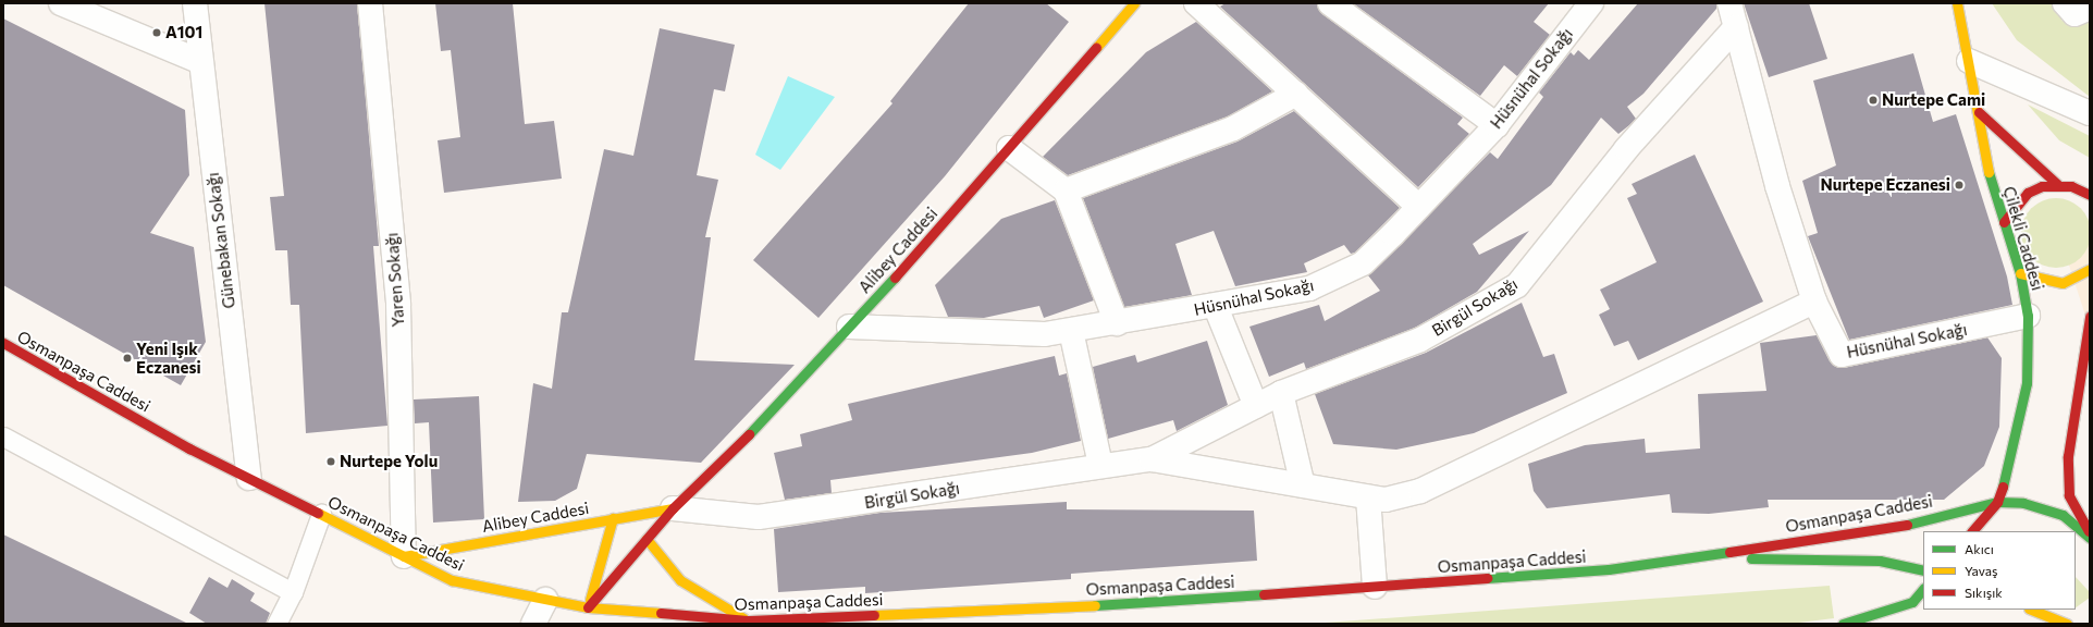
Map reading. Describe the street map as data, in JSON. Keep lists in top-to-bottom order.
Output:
{
  "streets": {
    "main road": ["Çilekli Caddesi", "Alibey Caddesi", "Osmanpaşa Caddesi"],
    "street": [
      "Hüsnühal Sokağı",
      "Günebakan Sokağı",
      "Yaren Sokağı",
      "Birgül Sokağı"
    ]
  },
  "crossings": [
    ["Hüsnühal Sokağı", "Çilekli Caddesi"],
    ["Hüsnühal Sokağı", "Alibey Caddesi"],
    ["Hüsnühal Sokağı", "Birgül Sokağı"],
    ["Çilekli Caddesi", "Osmanpaşa Caddesi"],
    ["Günebakan Sokağı", "Osmanpaşa Caddesi"],
    ["Alibey Caddesi", "Yaren Sokağı"],
    ["Alibey Caddesi", "Birgül Sokağı"],
    ["Alibey Caddesi", "Osmanpaşa Caddesi"],
    ["Yaren Sokağı", "Osmanpaşa Caddesi"]
  ],
  "places": [
    "A101",
    "Nurtepe Cami",
    "Nurtepe Eczanesi",
    "Yeni Işık Eczanesi",
    "Nurtepe Yolu"
  ],
  "legend": ["Akıcı", "Yavaş", "Sıkışık"]
}
